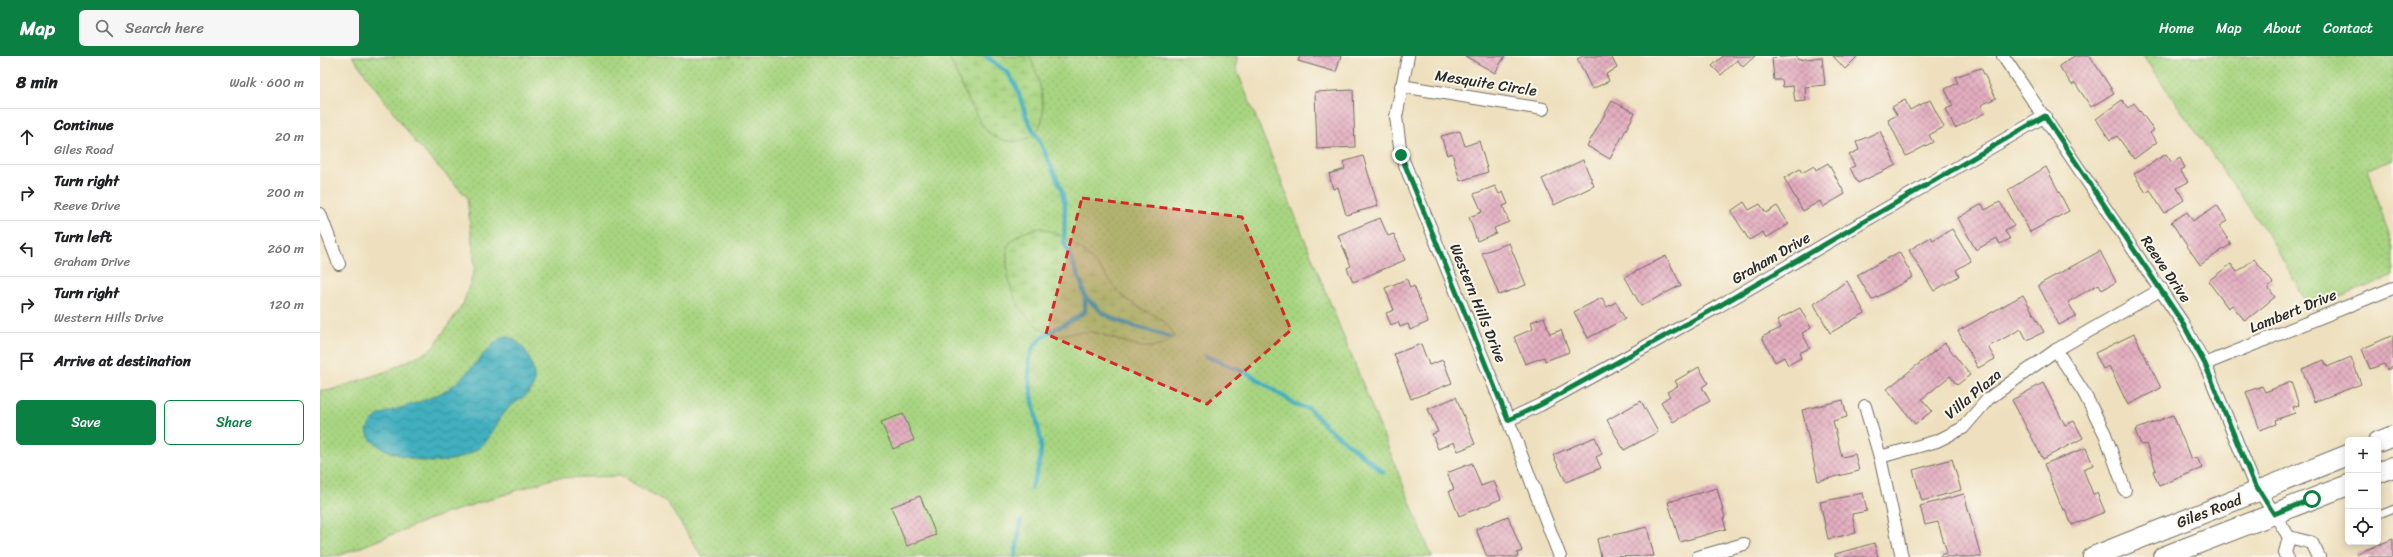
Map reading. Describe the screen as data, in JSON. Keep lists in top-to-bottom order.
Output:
{
  "streets": {
    "main road": ["Giles Road"],
    "street": [
      "Mesquite Circle",
      "Graham Drive",
      "Reeve Drive",
      "Western Hills Drive",
      "Lambert Drive",
      "Villa Plaza"
    ]
  },
  "crossings": [
    ["Mesquite Circle", "Western Hills Drive"],
    ["Graham Drive", "Reeve Drive"],
    ["Graham Drive", "Western Hills Drive"],
    ["Reeve Drive", "Lambert Drive"],
    ["Reeve Drive", "Villa Plaza"],
    ["Reeve Drive", "Giles Road"]
  ],
  "page": {
    "header": "Map",
    "search": "Search here",
    "nav": [
      "Home",
      "Map",
      "About",
      "Contact"
    ],
    "heading": ["8 min", "Walk · 600 m"],
    "list": [
      ["Continue", "Giles Road", "20 m"],
      ["Turn right", "Reeve Drive", "200 m"],
      ["Turn left", "Graham Drive", "260 m"],
      ["Turn right", "Western Hills Drive", "120 m"],
      "Arrive at destination"
    ],
    "buttons": ["Save", "Share"],
    "map_buttons": ["+", "−"]
  }
}
